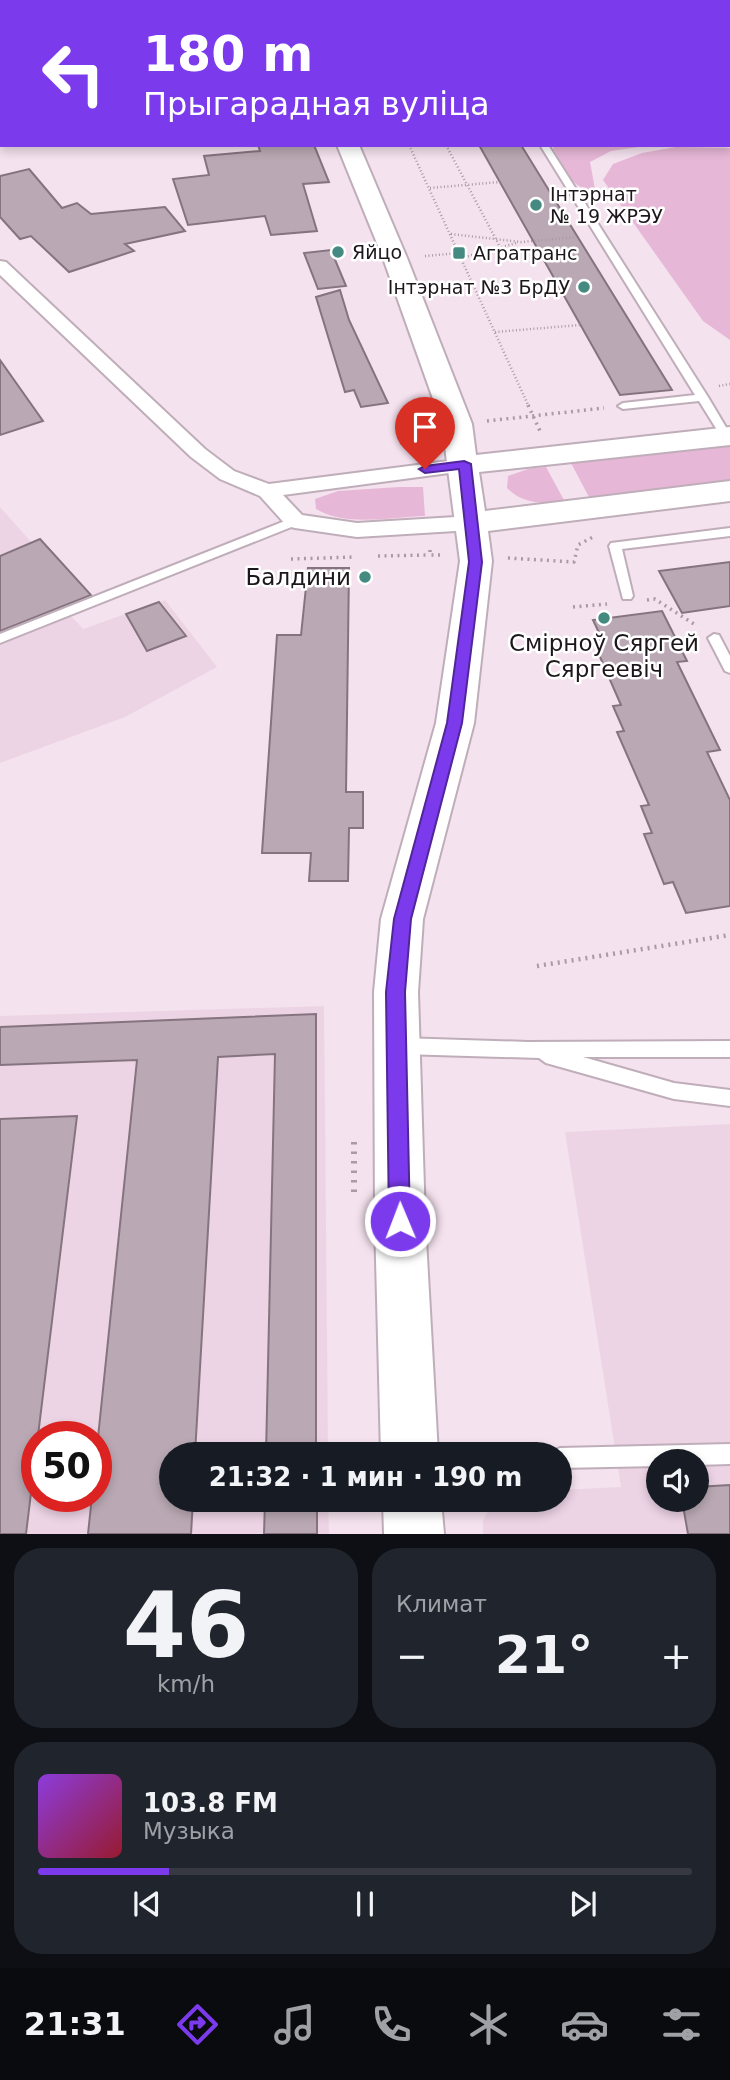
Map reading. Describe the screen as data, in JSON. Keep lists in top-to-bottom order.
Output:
{
  "places": {
    "other": [
      "Інтэрнат № 19 ЖРЭУ",
      "Яйцо",
      "Інтэрнат №3 БрДУ",
      "Балдини",
      "Смірноў Сяргей Сяргеевіч"
    ],
    "transit": ["Агратранс"]
  },
  "page": {
    "turn": ["180 m", "Прыгарадная вуліца"],
    "limit": "50",
    "trip": "21:32 · 1 мин · 190 m",
    "tile": [
      ["46", "km/h"],
      "Климат"
    ],
    "heat": ["−", "21°", "+"],
    "song": ["103.8 FM", "Музыка"],
    "tabs": "21:31"
  }
}
